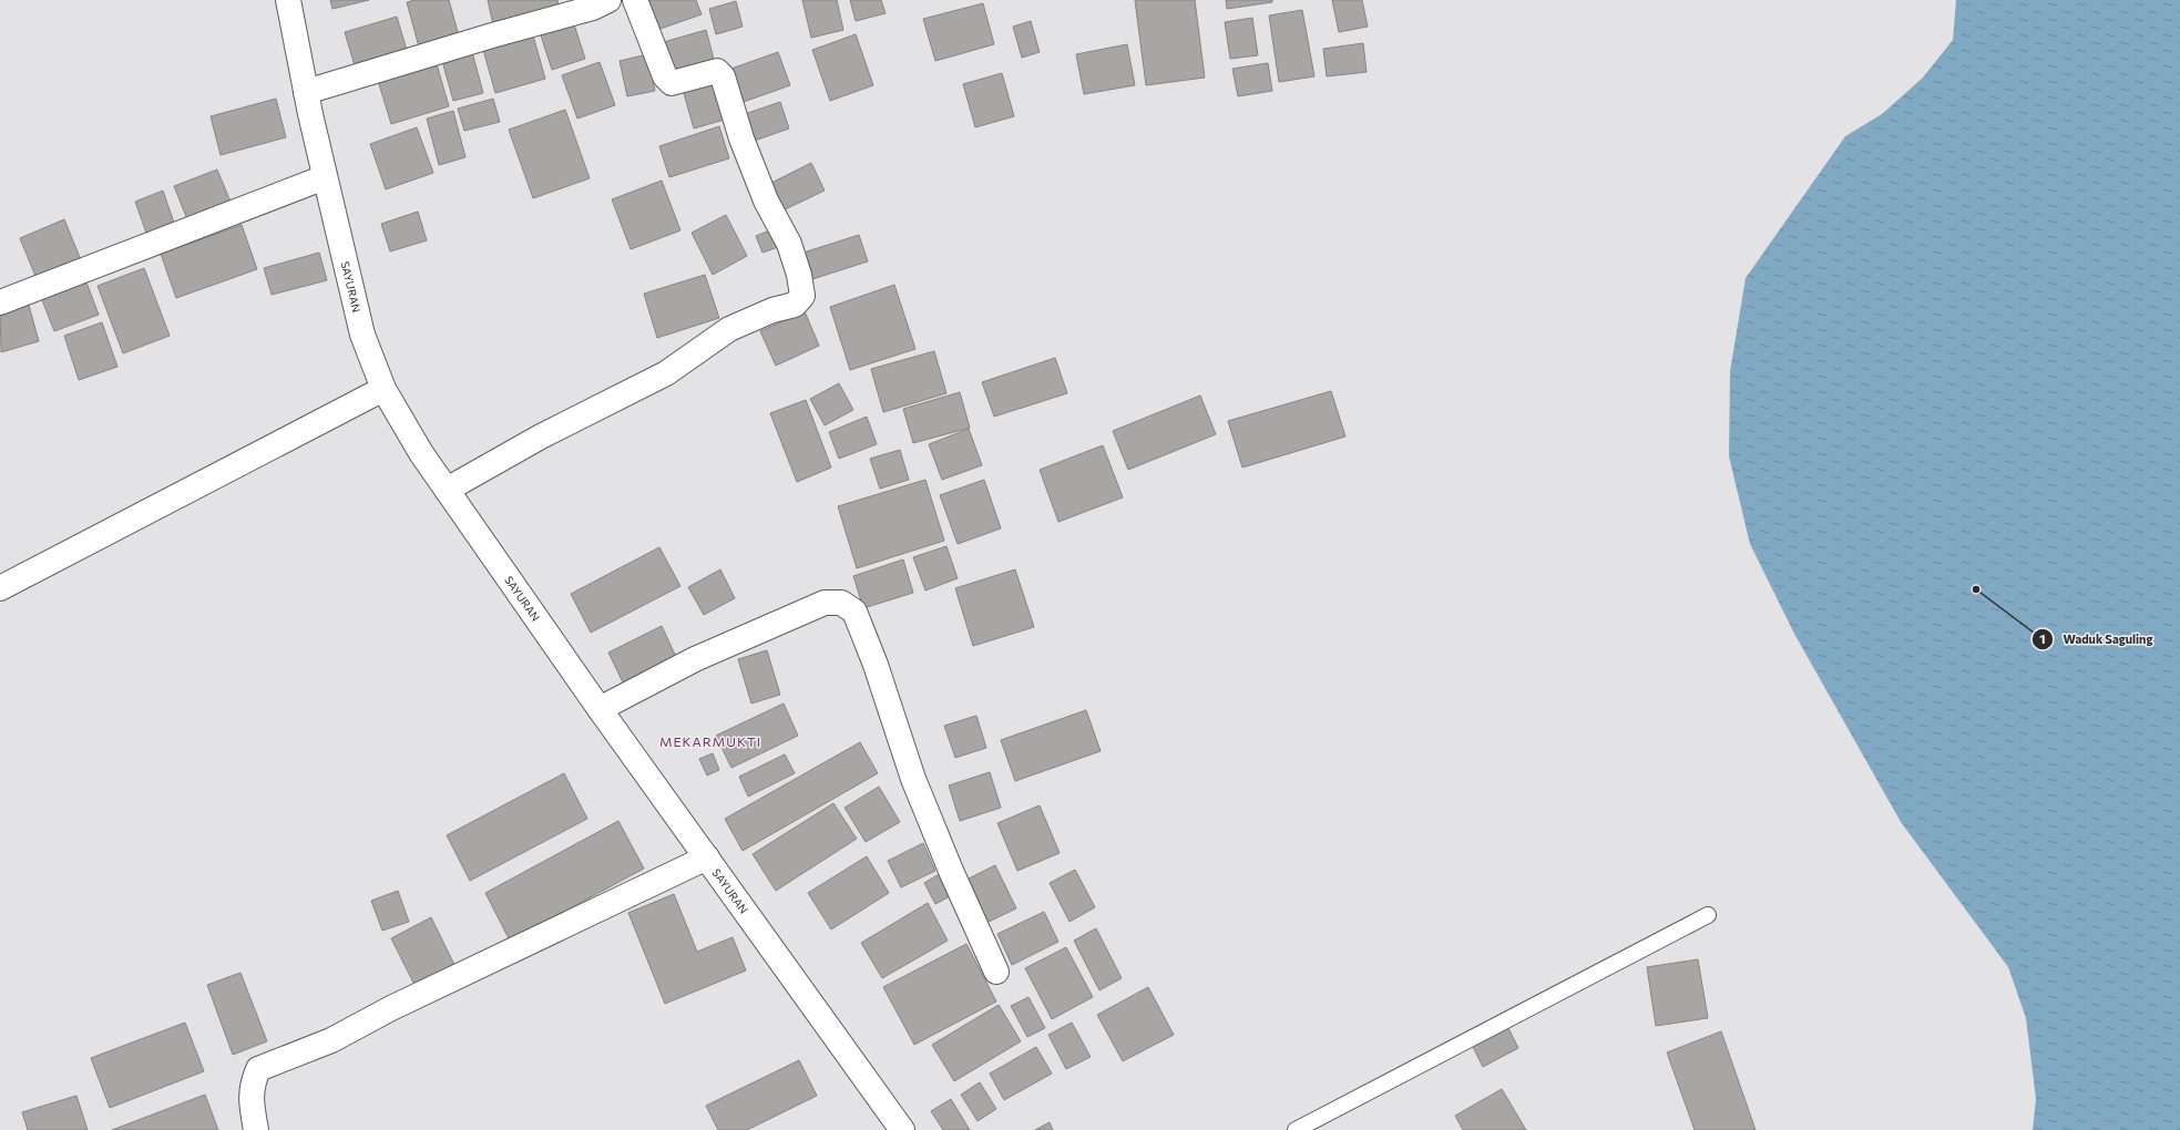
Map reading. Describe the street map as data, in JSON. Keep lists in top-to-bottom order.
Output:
{
  "streets": {
    "street": ["SAYURAN"]
  },
  "districts": ["MEKARMUKTI"],
  "places": ["Waduk Saguling"]
}
